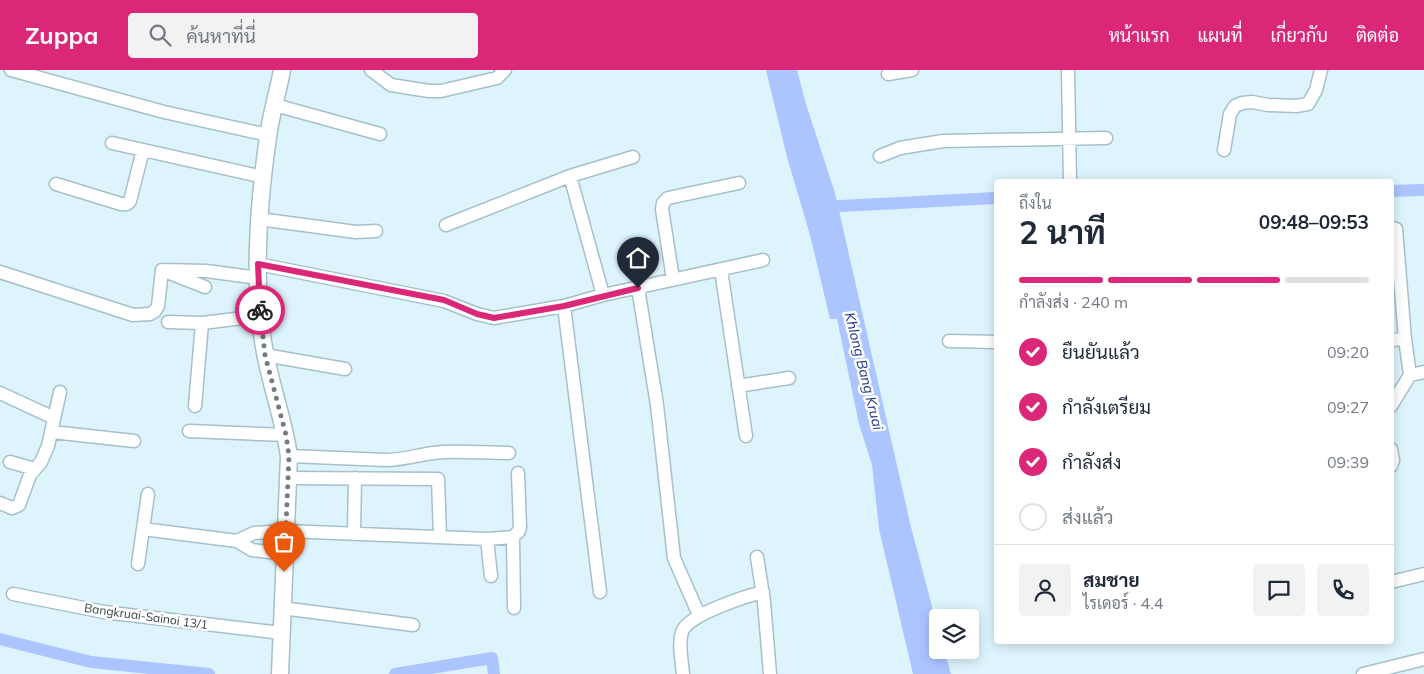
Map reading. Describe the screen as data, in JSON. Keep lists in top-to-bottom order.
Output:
{
  "streets": {
    "street": ["Bangkruai-Sainoi 13/1"]
  },
  "water": ["Khlong Bang Kruai"],
  "page": {
    "header": "Zuppa",
    "search": "ค้นหาที่นี่",
    "nav": [
      "หน้าแรก",
      "แผนที่",
      "เกี่ยวกับ",
      "ติดต่อ"
    ],
    "heading": ["2 นาที", "ถึงใน", "09:48–09:53"],
    "panel": ["สมชาย", "ไรเดอร์ · 4.4"],
    "bar": "กำลังส่ง · 240 m",
    "list": [
      ["ยืนยันแล้ว", "09:20"],
      ["กำลังเตรียม", "09:27"],
      ["กำลังส่ง", "09:39"],
      "ส่งแล้ว"
    ]
  }
}
